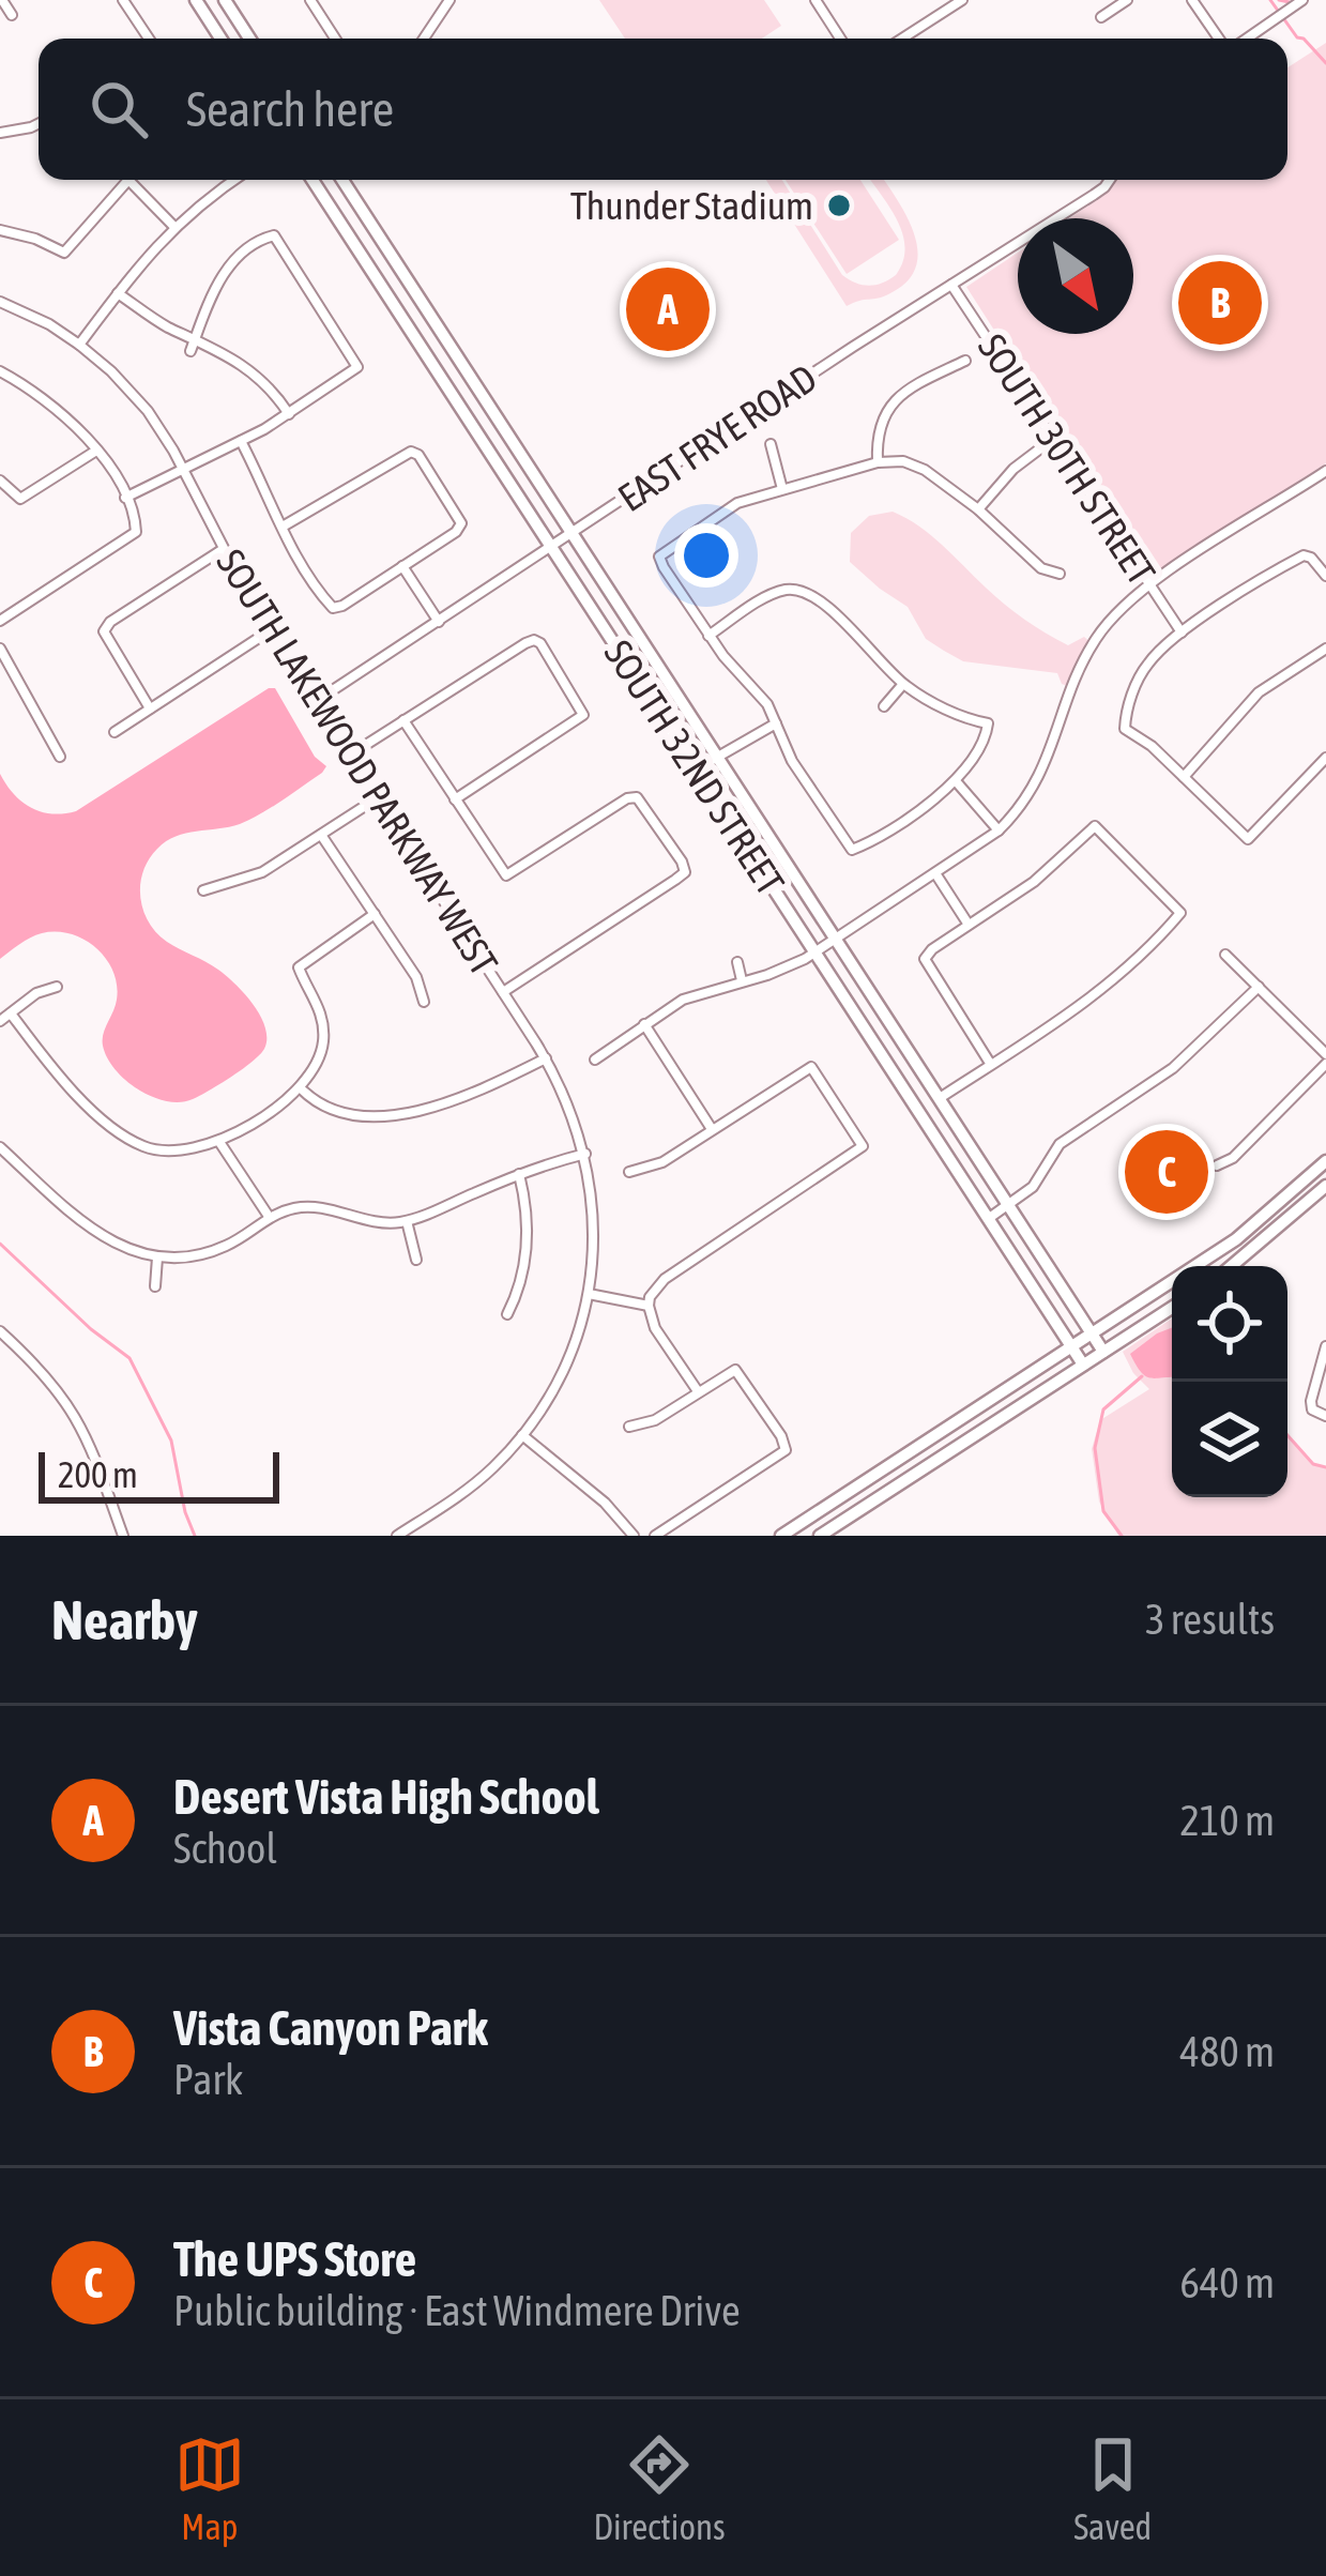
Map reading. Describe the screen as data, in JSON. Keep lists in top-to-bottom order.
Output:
{
  "streets": {
    "main road": ["SOUTH 32ND STREET"],
    "street": ["EAST FRYE ROAD", "SOUTH 30TH STREET", "SOUTH LAKEWOOD PARKWAY WEST"]
  },
  "crossings": [
    ["EAST FRYE ROAD", "SOUTH 30TH STREET"],
    ["EAST FRYE ROAD", "SOUTH LAKEWOOD PARKWAY WEST"],
    ["EAST FRYE ROAD", "SOUTH 32ND STREET"]
  ],
  "places": ["Thunder Stadium"],
  "scale_bar": "200 m",
  "north": "bottom right",
  "page": {
    "search": "Search here",
    "pins": ["B", "A", "C"],
    "scale": "200 m",
    "heading": ["Nearby", "3 results"],
    "list": [
      {
        "mark": "A",
        "name": "Desert Vista High School",
        "note": "School",
        "value": "210 m"
      },
      {
        "mark": "B",
        "name": "Vista Canyon Park",
        "note": "Park",
        "value": "480 m"
      },
      {
        "mark": "C",
        "name": "The UPS Store",
        "note": "Public building · East Windmere Drive",
        "value": "640 m"
      }
    ],
    "nav": ["Map", "Directions", "Saved"]
  }
}
